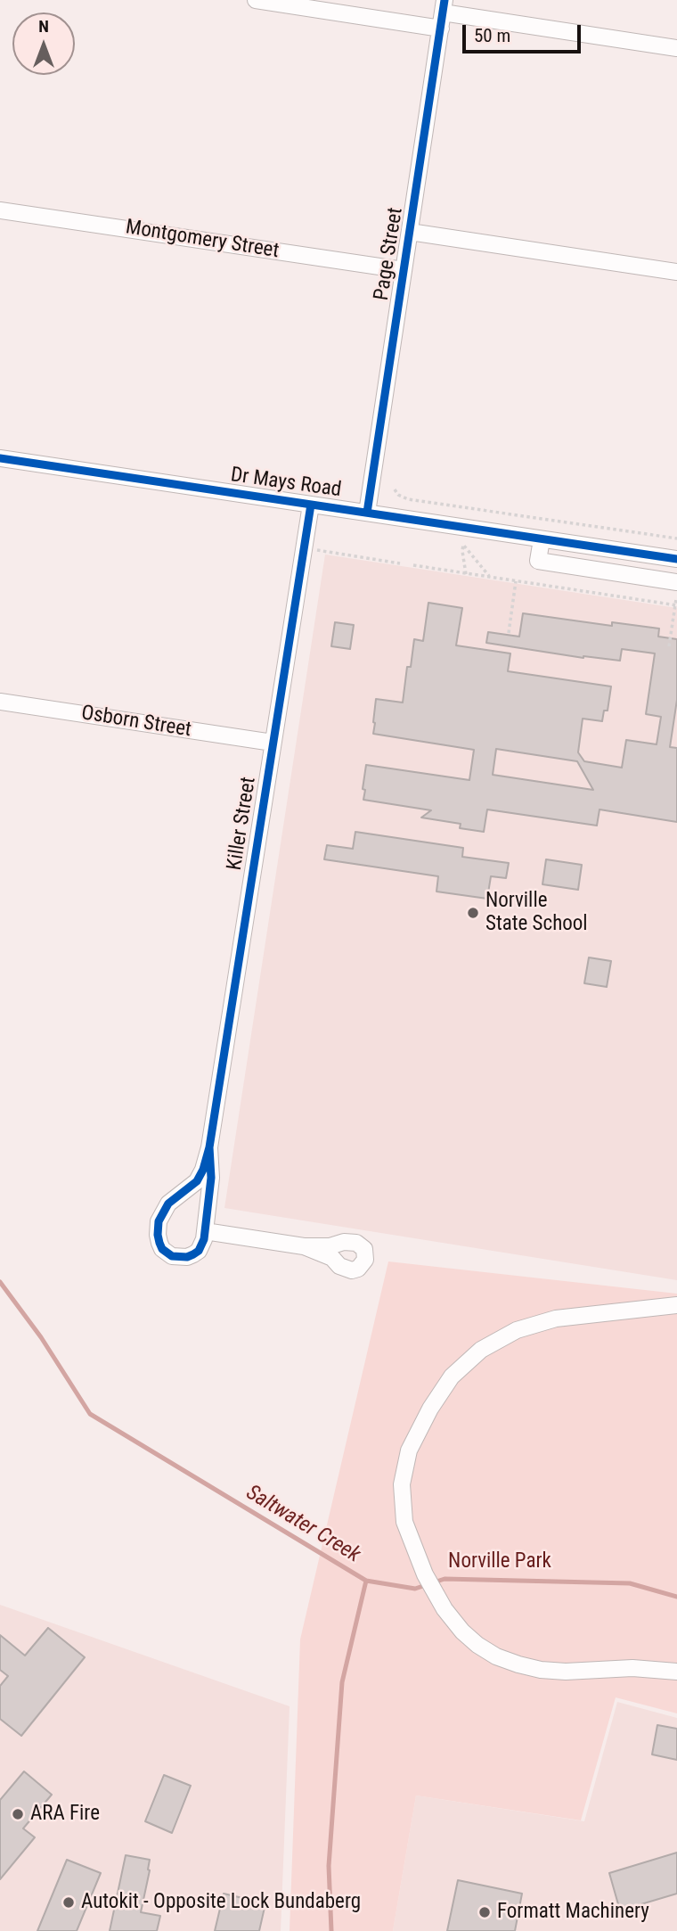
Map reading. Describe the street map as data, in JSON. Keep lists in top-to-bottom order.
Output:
{
  "streets": {
    "street": [
      "Montgomery Street",
      "Page Street",
      "Dr Mays Road",
      "Osborn Street",
      "Killer Street"
    ]
  },
  "crossings": [
    ["Montgomery Street", "Page Street"],
    ["Page Street", "Dr Mays Road"],
    ["Dr Mays Road", "Killer Street"],
    ["Osborn Street", "Killer Street"]
  ],
  "water": ["Saltwater Creek"],
  "parks": ["Norville Park"],
  "places": [
    "Norville State School",
    "ARA Fire",
    "Autokit - Opposite Lock Bundaberg",
    "Formatt Machinery"
  ],
  "scale_bar": "50 m",
  "north": "top"
}
